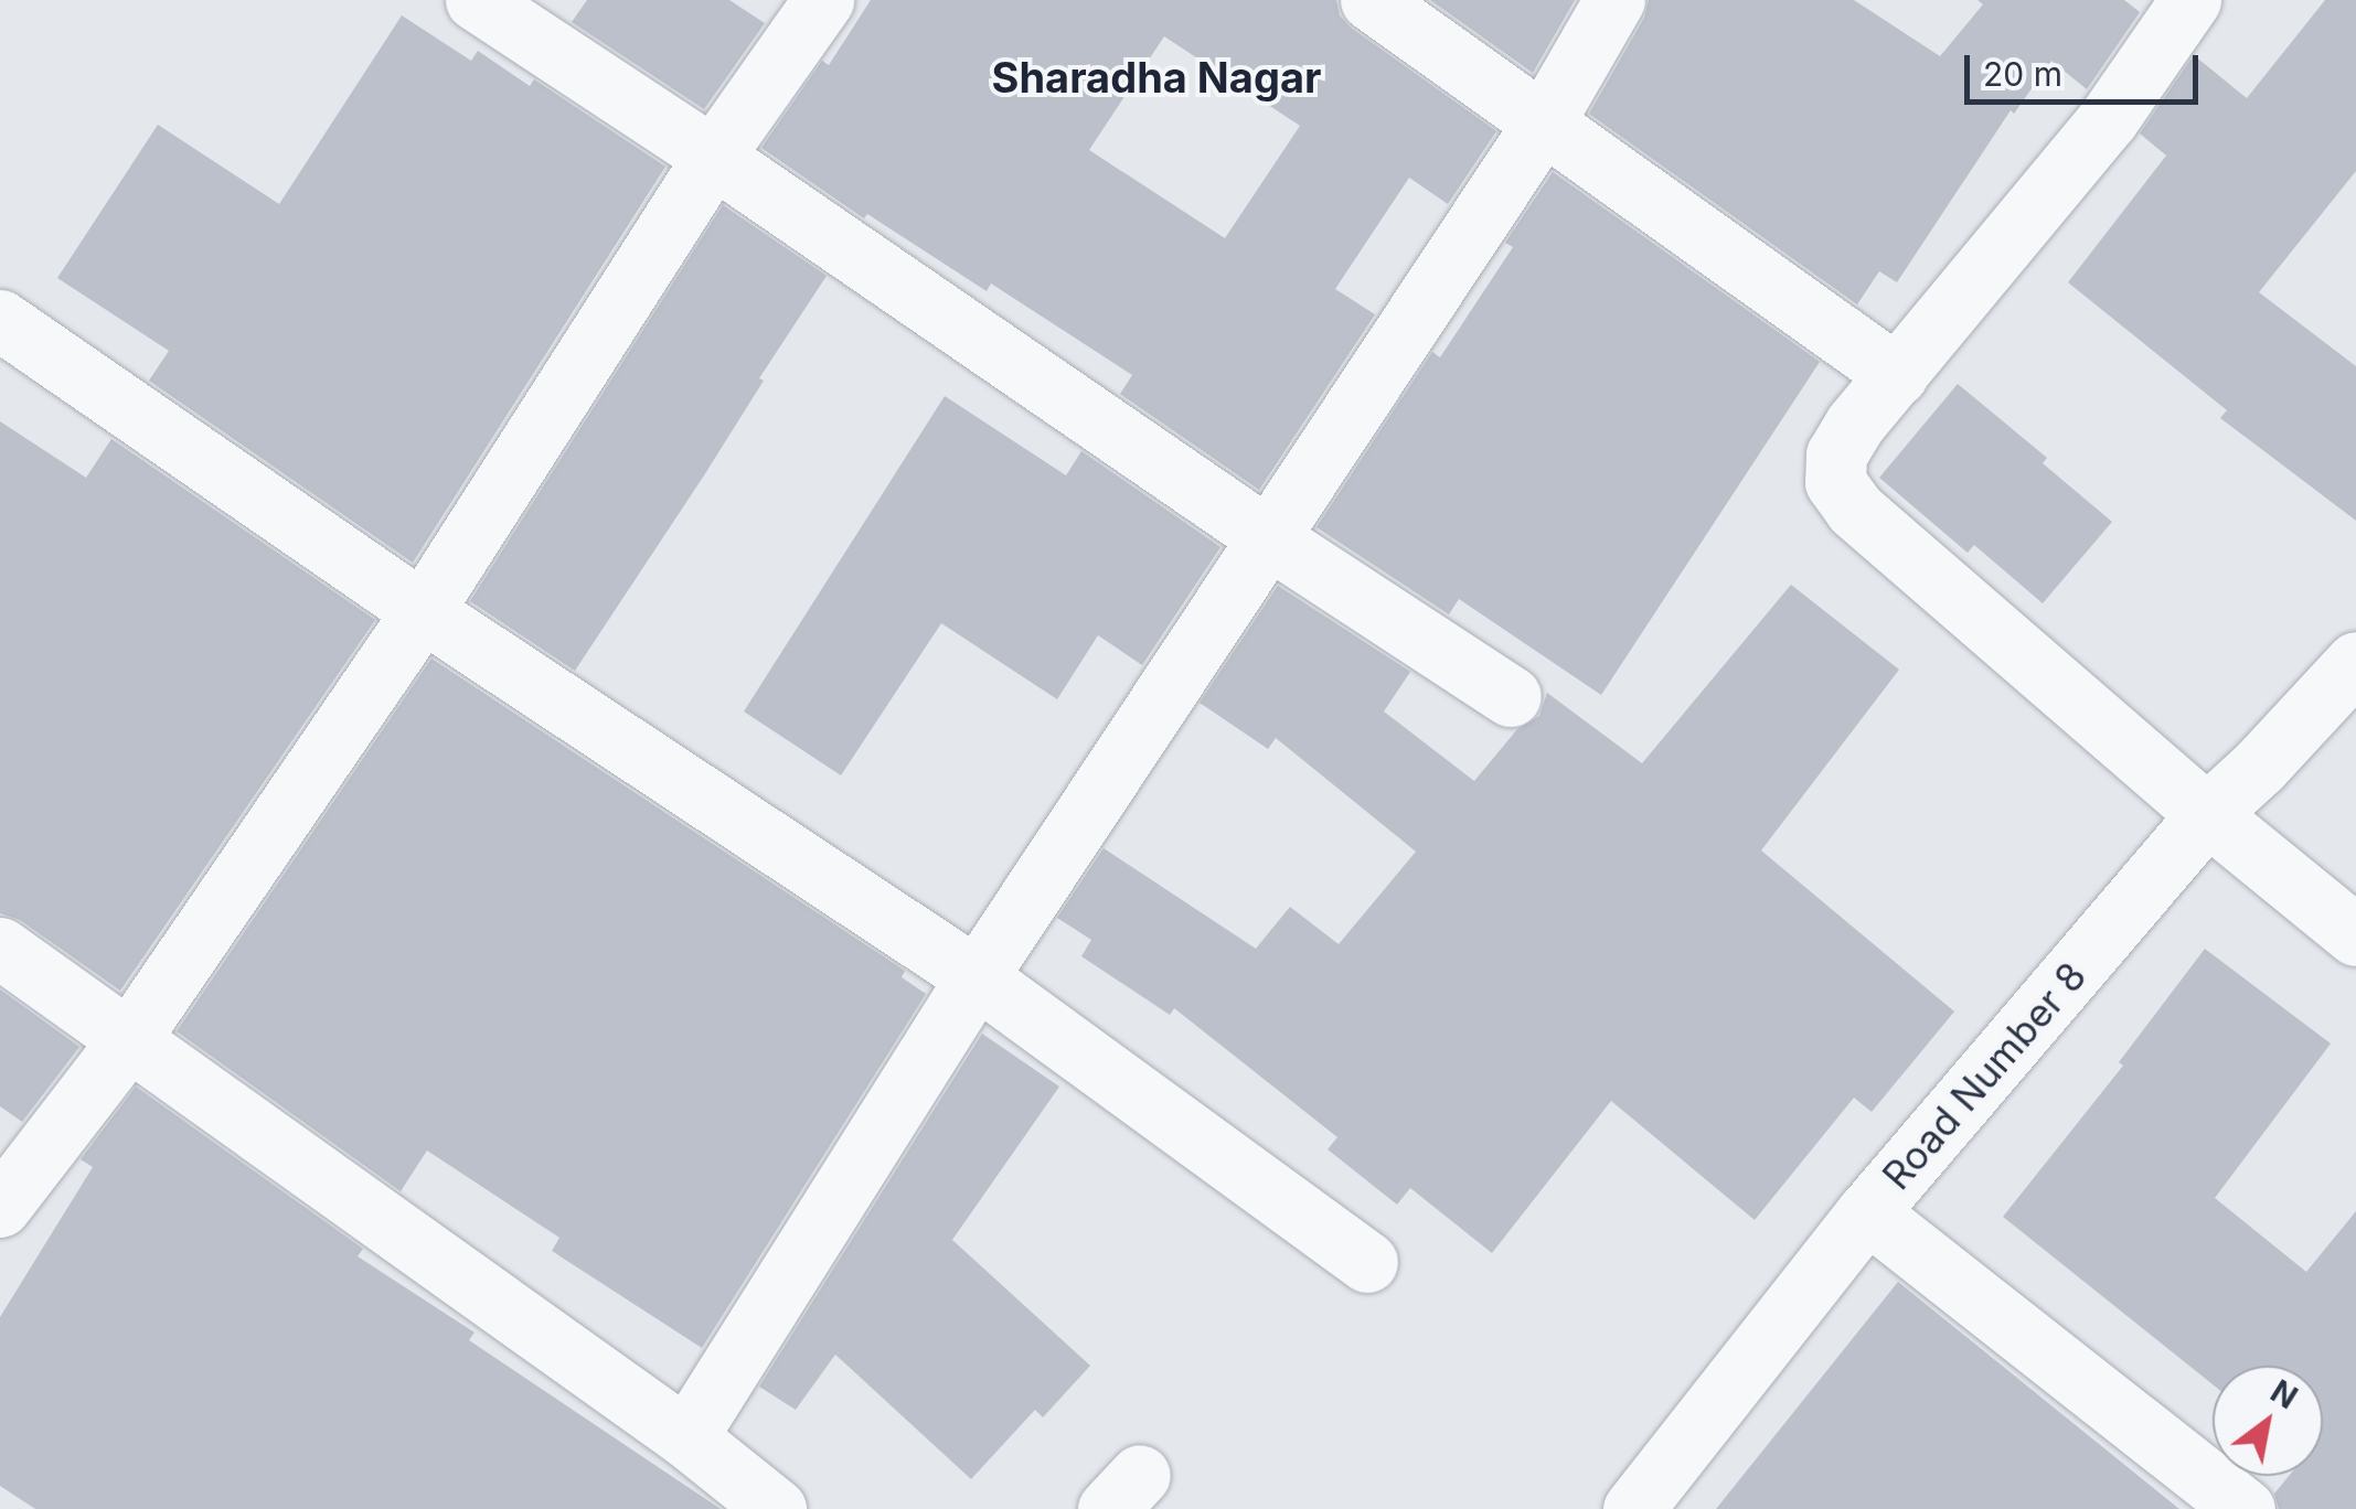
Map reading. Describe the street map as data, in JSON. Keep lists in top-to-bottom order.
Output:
{
  "streets": {
    "street": ["Road Number 8"]
  },
  "districts": ["Sharadha Nagar"],
  "scale_bar": "20 m",
  "north": "top right"
}
